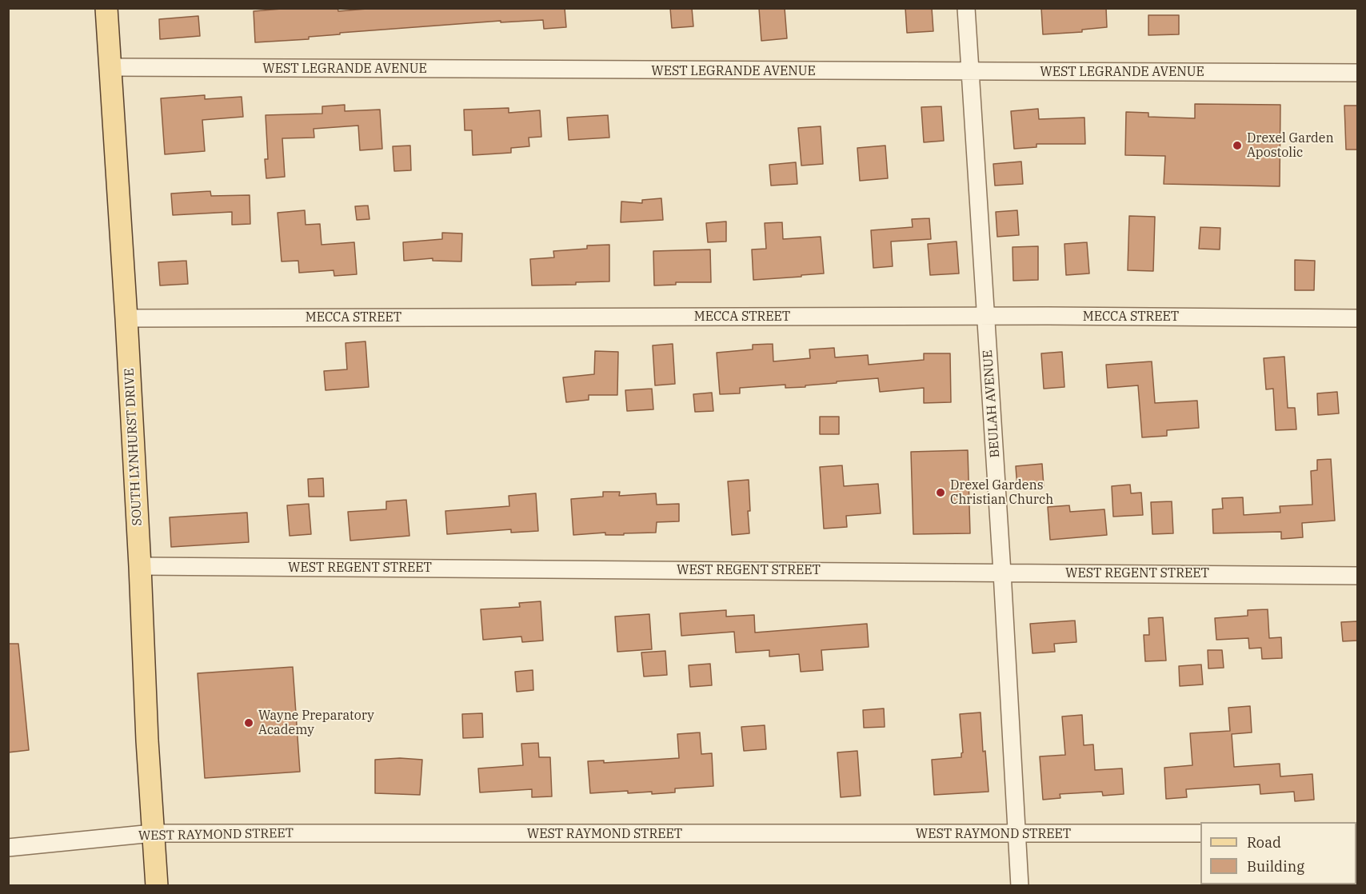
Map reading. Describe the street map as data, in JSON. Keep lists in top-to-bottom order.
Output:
{
  "streets": {
    "main road": ["SOUTH LYNHURST DRIVE"],
    "street": [
      "WEST LEGRANDE AVENUE",
      "MECCA STREET",
      "BEULAH AVENUE",
      "WEST REGENT STREET",
      "WEST RAYMOND STREET"
    ]
  },
  "crossings": [
    ["WEST LEGRANDE AVENUE", "BEULAH AVENUE"],
    ["WEST LEGRANDE AVENUE", "SOUTH LYNHURST DRIVE"],
    ["MECCA STREET", "BEULAH AVENUE"],
    ["MECCA STREET", "SOUTH LYNHURST DRIVE"],
    ["BEULAH AVENUE", "WEST REGENT STREET"],
    ["BEULAH AVENUE", "WEST RAYMOND STREET"],
    ["SOUTH LYNHURST DRIVE", "WEST REGENT STREET"],
    ["SOUTH LYNHURST DRIVE", "WEST RAYMOND STREET"]
  ],
  "places": ["Drexel Garden Apostolic", "Drexel Gardens Christian Church", "Wayne Preparatory Academy"],
  "legend": ["Road", "Building"]
}
